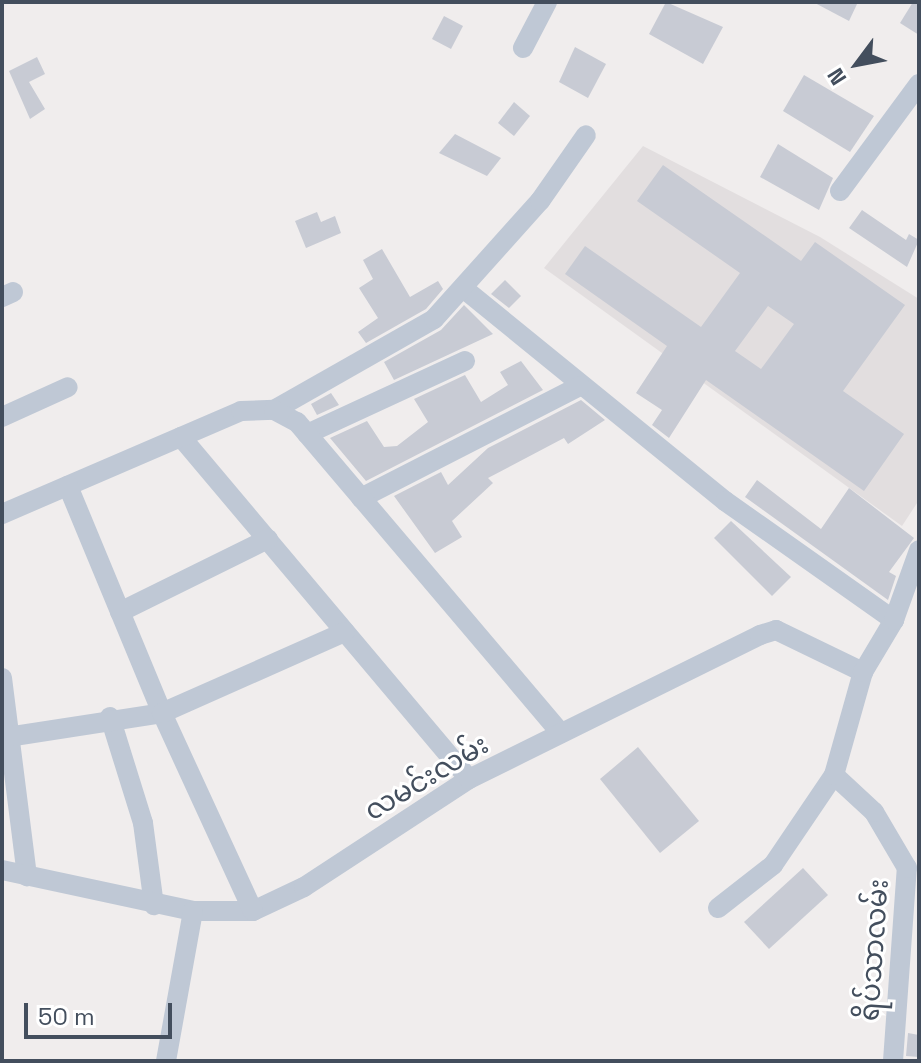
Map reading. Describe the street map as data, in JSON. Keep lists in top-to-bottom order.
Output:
{
  "streets": {
    "street": ["လမင်းလမ်း", "ရိပ်သာလမ်း"]
  },
  "scale_bar": "50 m",
  "north": "bottom left"
}
